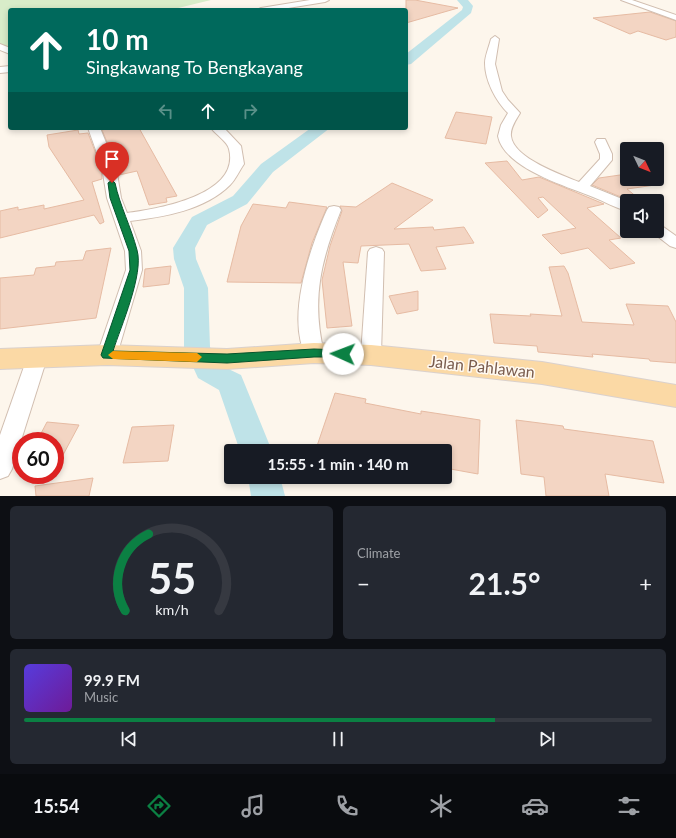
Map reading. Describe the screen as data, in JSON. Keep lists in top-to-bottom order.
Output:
{
  "streets": {
    "main road": ["Jalan Pahlawan"]
  },
  "north": "bottom right",
  "page": {
    "turn": ["10 m", "Singkawang To Bengkayang"],
    "limit": "60",
    "trip": "15:55 · 1 min · 140 m",
    "tile": "Climate",
    "heat": ["−", "21.5°", "+"],
    "song": ["99.9 FM", "Music"],
    "tabs": "15:54",
    "gauge": ["55", "km/h"]
  }
}
